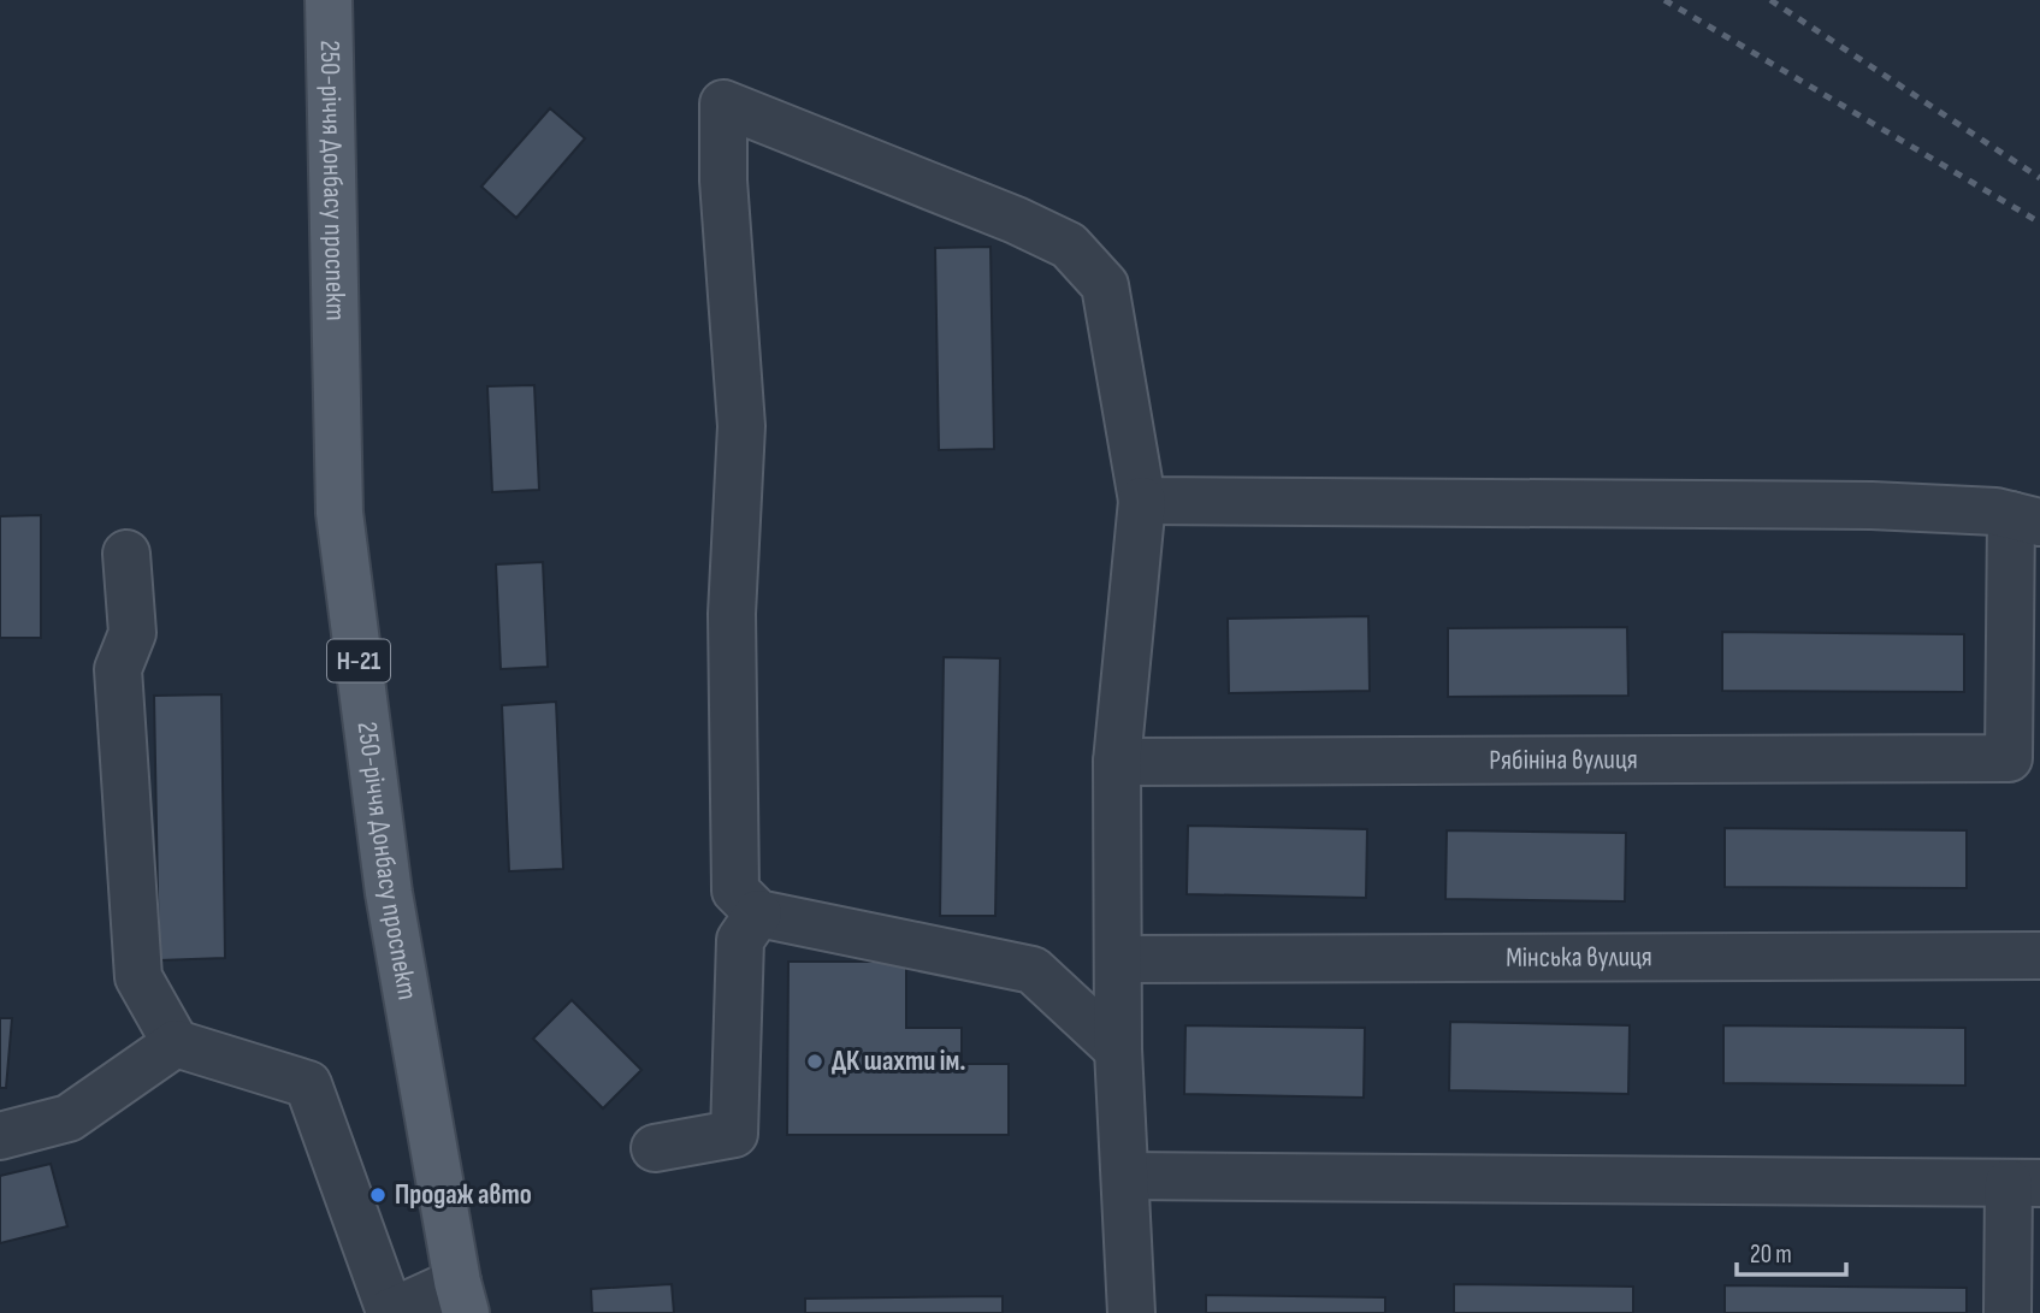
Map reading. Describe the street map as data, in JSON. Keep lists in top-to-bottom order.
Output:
{
  "streets": {
    "main road": ["250-річчя Донбасу проспект", "Н-21"],
    "street": ["Рябініна вулиця", "Мінська вулиця"]
  },
  "places": ["ДК шахти ім.", "Продаж авто"],
  "scale_bar": "20 m"
}
